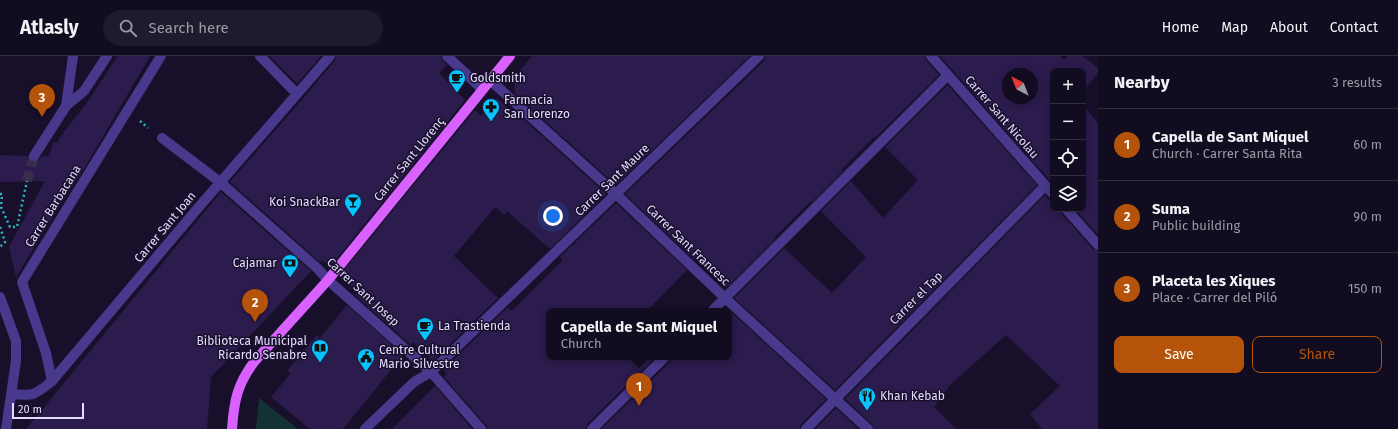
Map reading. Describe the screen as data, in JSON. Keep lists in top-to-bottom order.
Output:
{
  "streets": {
    "main road": ["Carrer Sant Llorenç"],
    "street": [
      "Carrer Sant Nicolau",
      "Carrer Sant Maure",
      "Carrer Barbacana",
      "Carrer Sant Joan",
      "Carrer Sant Francesc",
      "Carrer Sant Josep",
      "Carrer el Tap"
    ]
  },
  "crossings": [
    ["Carrer Sant Nicolau", "Carrer el Tap"],
    ["Carrer Sant Llorenç", "Carrer Sant Francesc"],
    ["Carrer Sant Llorenç", "Carrer Sant Josep"],
    ["Carrer Sant Maure", "Carrer Sant Francesc"],
    ["Carrer Sant Maure", "Carrer Sant Josep"],
    ["Carrer Barbacana", "Carrer Sant Joan"],
    ["Carrer Sant Joan", "Carrer Sant Josep"],
    ["Carrer Sant Francesc", "Carrer el Tap"]
  ],
  "places": {
    "cafe": ["Goldsmith", "La Trastienda"],
    "pharmacy": ["Farmacia San Lorenzo"],
    "bar": ["Koi SnackBar"],
    "bank": ["Cajamar"],
    "library": ["Biblioteca Municipal Ricardo Senabre"],
    "public building": ["Centre Cultural Mario Silvestre"],
    "restaurant": ["Khan Kebab"]
  },
  "scale_bar": "20 m",
  "north": "top left",
  "page": {
    "header": "Atlasly",
    "search": "Search here",
    "nav": [
      "Home",
      "Map",
      "About",
      "Contact"
    ],
    "heading": ["Nearby", "3 results"],
    "map_buttons": ["+", "−"],
    "pins": ["3", "2", "1"],
    "list": [
      {
        "mark": "1",
        "name": "Capella de Sant Miquel",
        "note": "Church · Carrer Santa Rita",
        "value": "60 m"
      },
      {
        "mark": "2",
        "name": "Suma",
        "note": "Public building",
        "value": "90 m"
      },
      {
        "mark": "3",
        "name": "Placeta les Xiques",
        "note": "Place · Carrer del Piló",
        "value": "150 m"
      }
    ],
    "popup": ["Capella de Sant Miquel", "Church"],
    "buttons": ["Save", "Share"],
    "scale": "20 m"
  }
}
